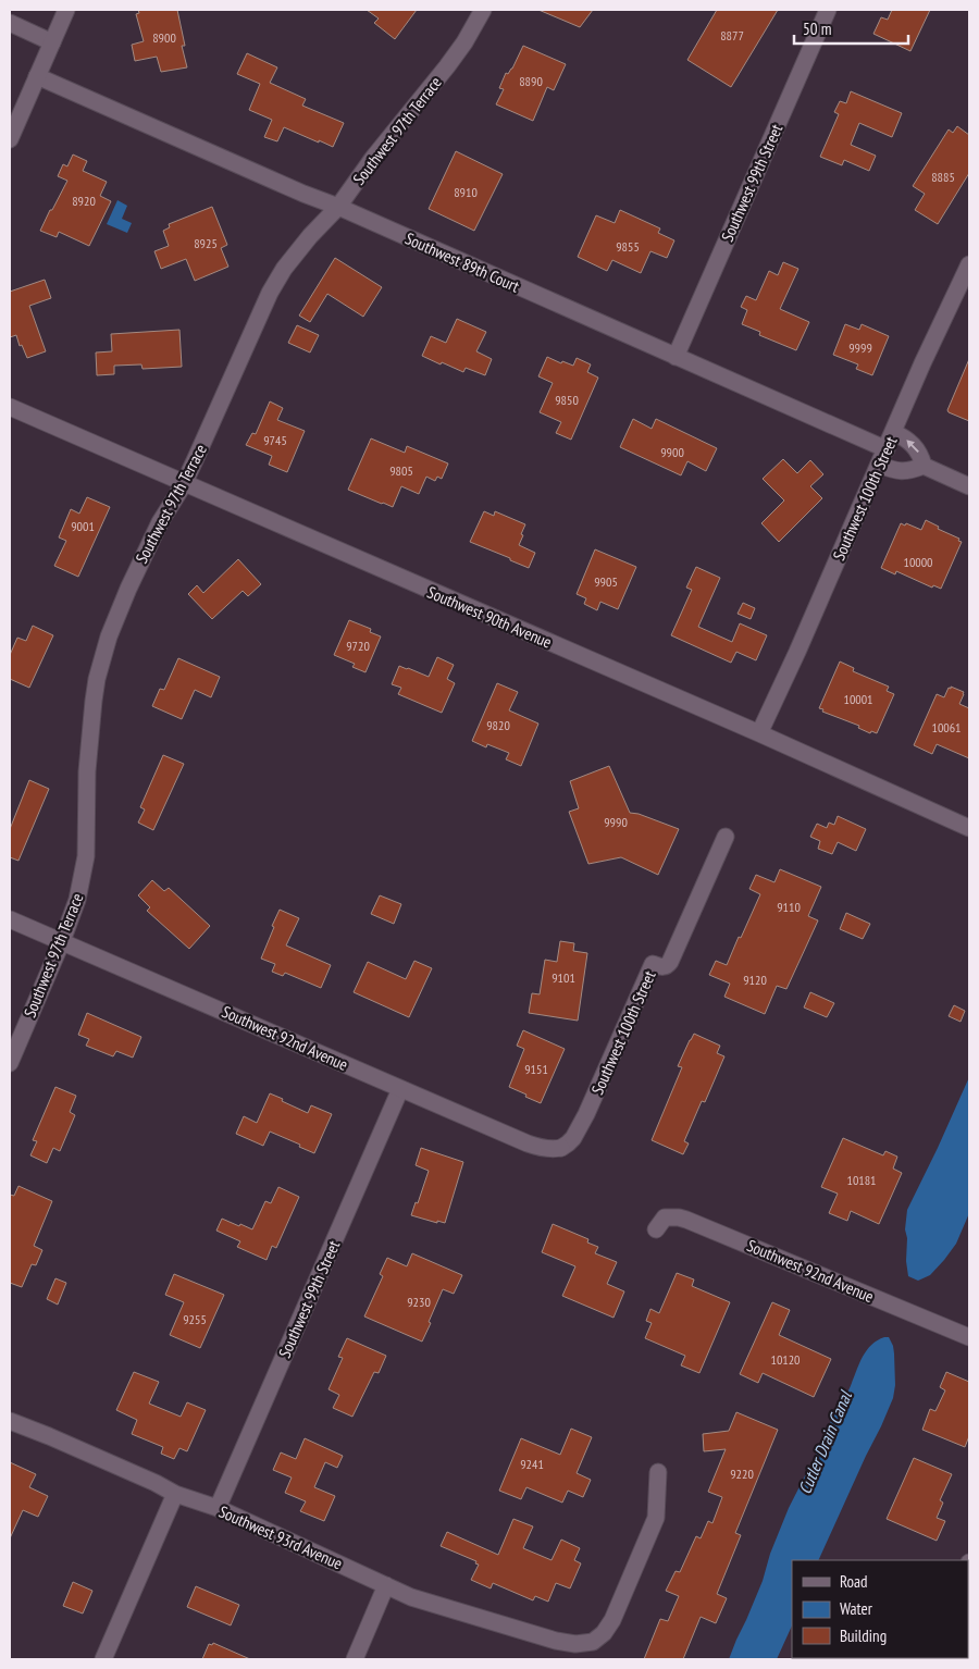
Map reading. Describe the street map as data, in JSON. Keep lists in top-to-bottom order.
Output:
{
  "streets": {
    "street": [
      "Southwest 97th Terrace",
      "Southwest 99th Street",
      "Southwest 89th Court",
      "Southwest 100th Street",
      "Southwest 90th Avenue",
      "Southwest 92nd Avenue",
      "Southwest 93rd Avenue"
    ]
  },
  "crossings": [
    ["Southwest 97th Terrace", "Southwest 89th Court"],
    ["Southwest 97th Terrace", "Southwest 90th Avenue"],
    ["Southwest 97th Terrace", "Southwest 92nd Avenue"],
    ["Southwest 99th Street", "Southwest 89th Court"],
    ["Southwest 99th Street", "Southwest 92nd Avenue"],
    ["Southwest 99th Street", "Southwest 93rd Avenue"],
    ["Southwest 89th Court", "Southwest 100th Street"],
    ["Southwest 100th Street", "Southwest 90th Avenue"],
    ["Southwest 100th Street", "Southwest 92nd Avenue"]
  ],
  "water": ["Cutler Drain Canal"],
  "house_numbers": [
    "8877",
    "8900",
    "8890",
    "8885",
    "8910",
    "8920",
    "8925",
    "9855",
    "9999",
    "9850",
    "9745",
    "9900",
    "9805",
    "9001",
    "10000",
    "9905",
    "9720",
    "10001",
    "9820",
    "10061",
    "9990",
    "9110",
    "9101",
    "9120",
    "9151",
    "10181",
    "9230",
    "9255",
    "10120",
    "9241",
    "9220"
  ],
  "legend": ["Road", "Water", "Building"],
  "scale_bar": "50 m"
}
